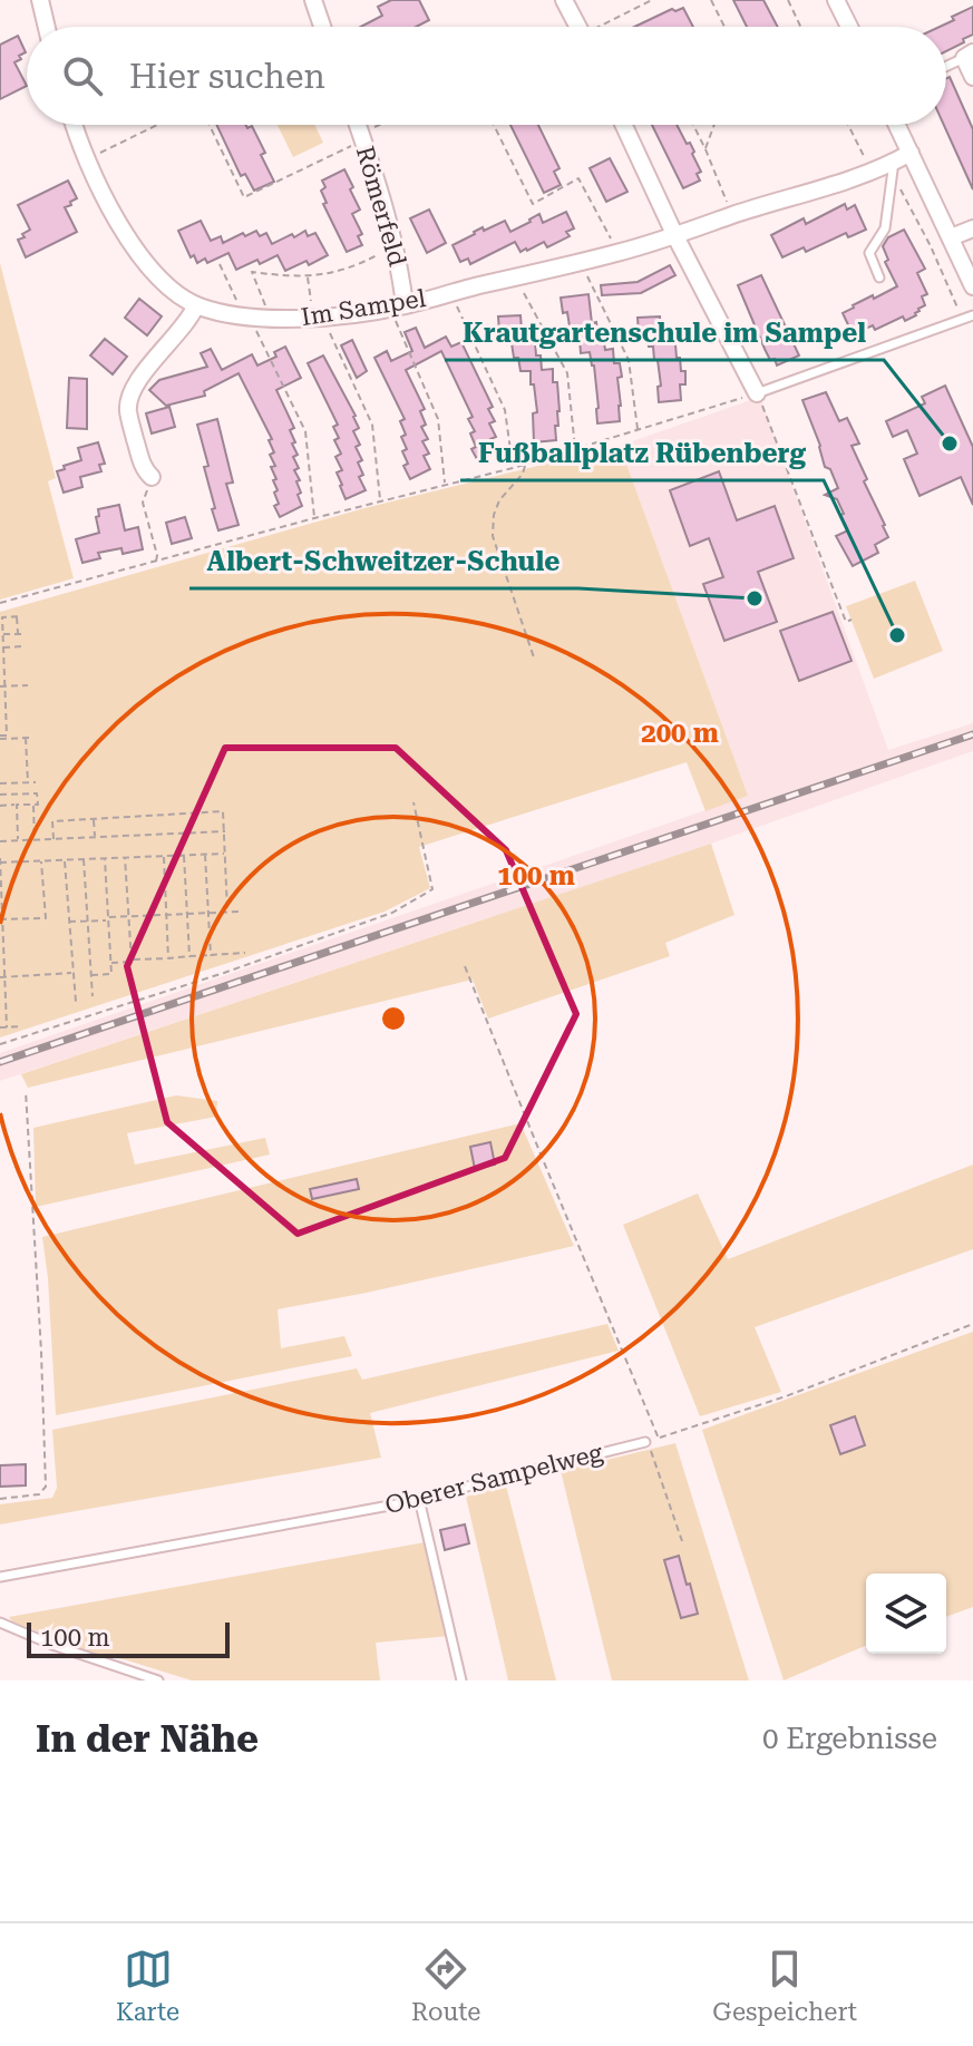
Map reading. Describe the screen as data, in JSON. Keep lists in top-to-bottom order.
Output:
{
  "streets": {
    "street": ["Römerfeld", "Im Sampel"],
    "lane": ["Oberer Sampelweg"]
  },
  "crossings": [
    ["Römerfeld", "Im Sampel"]
  ],
  "places": ["Krautgartenschule im Sampel", "Albert-Schweitzer-Schule", "Fußballplatz Rübenberg"],
  "scale_bar": "100 m",
  "page": {
    "search": "Hier suchen",
    "scale": "100 m",
    "heading": ["In der Nähe", "0 Ergebnisse"],
    "nav": ["Karte", "Route", "Gespeichert"]
  },
  "rings": ["200 m", "100 m"]
}
